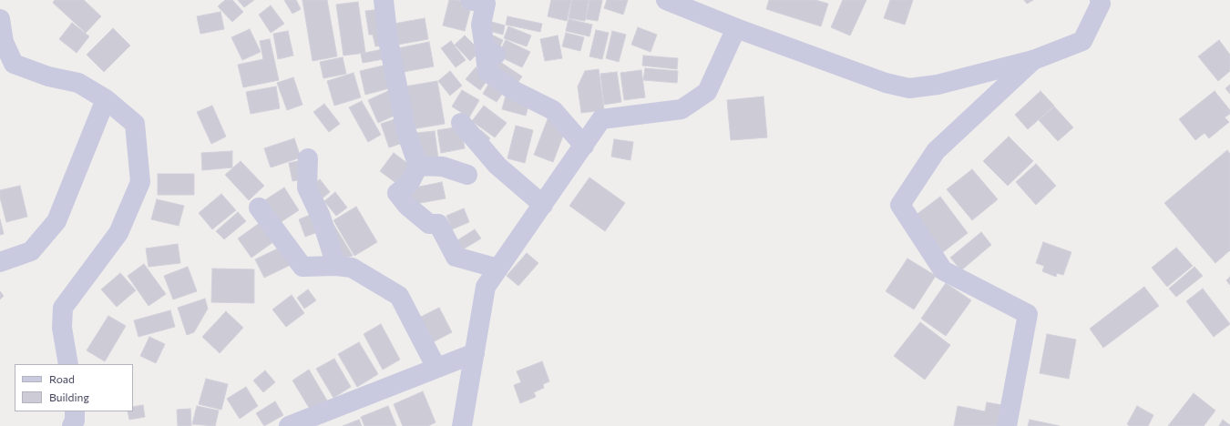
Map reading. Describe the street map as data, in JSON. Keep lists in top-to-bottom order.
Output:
{
  "legend": ["Road", "Building"]
}
